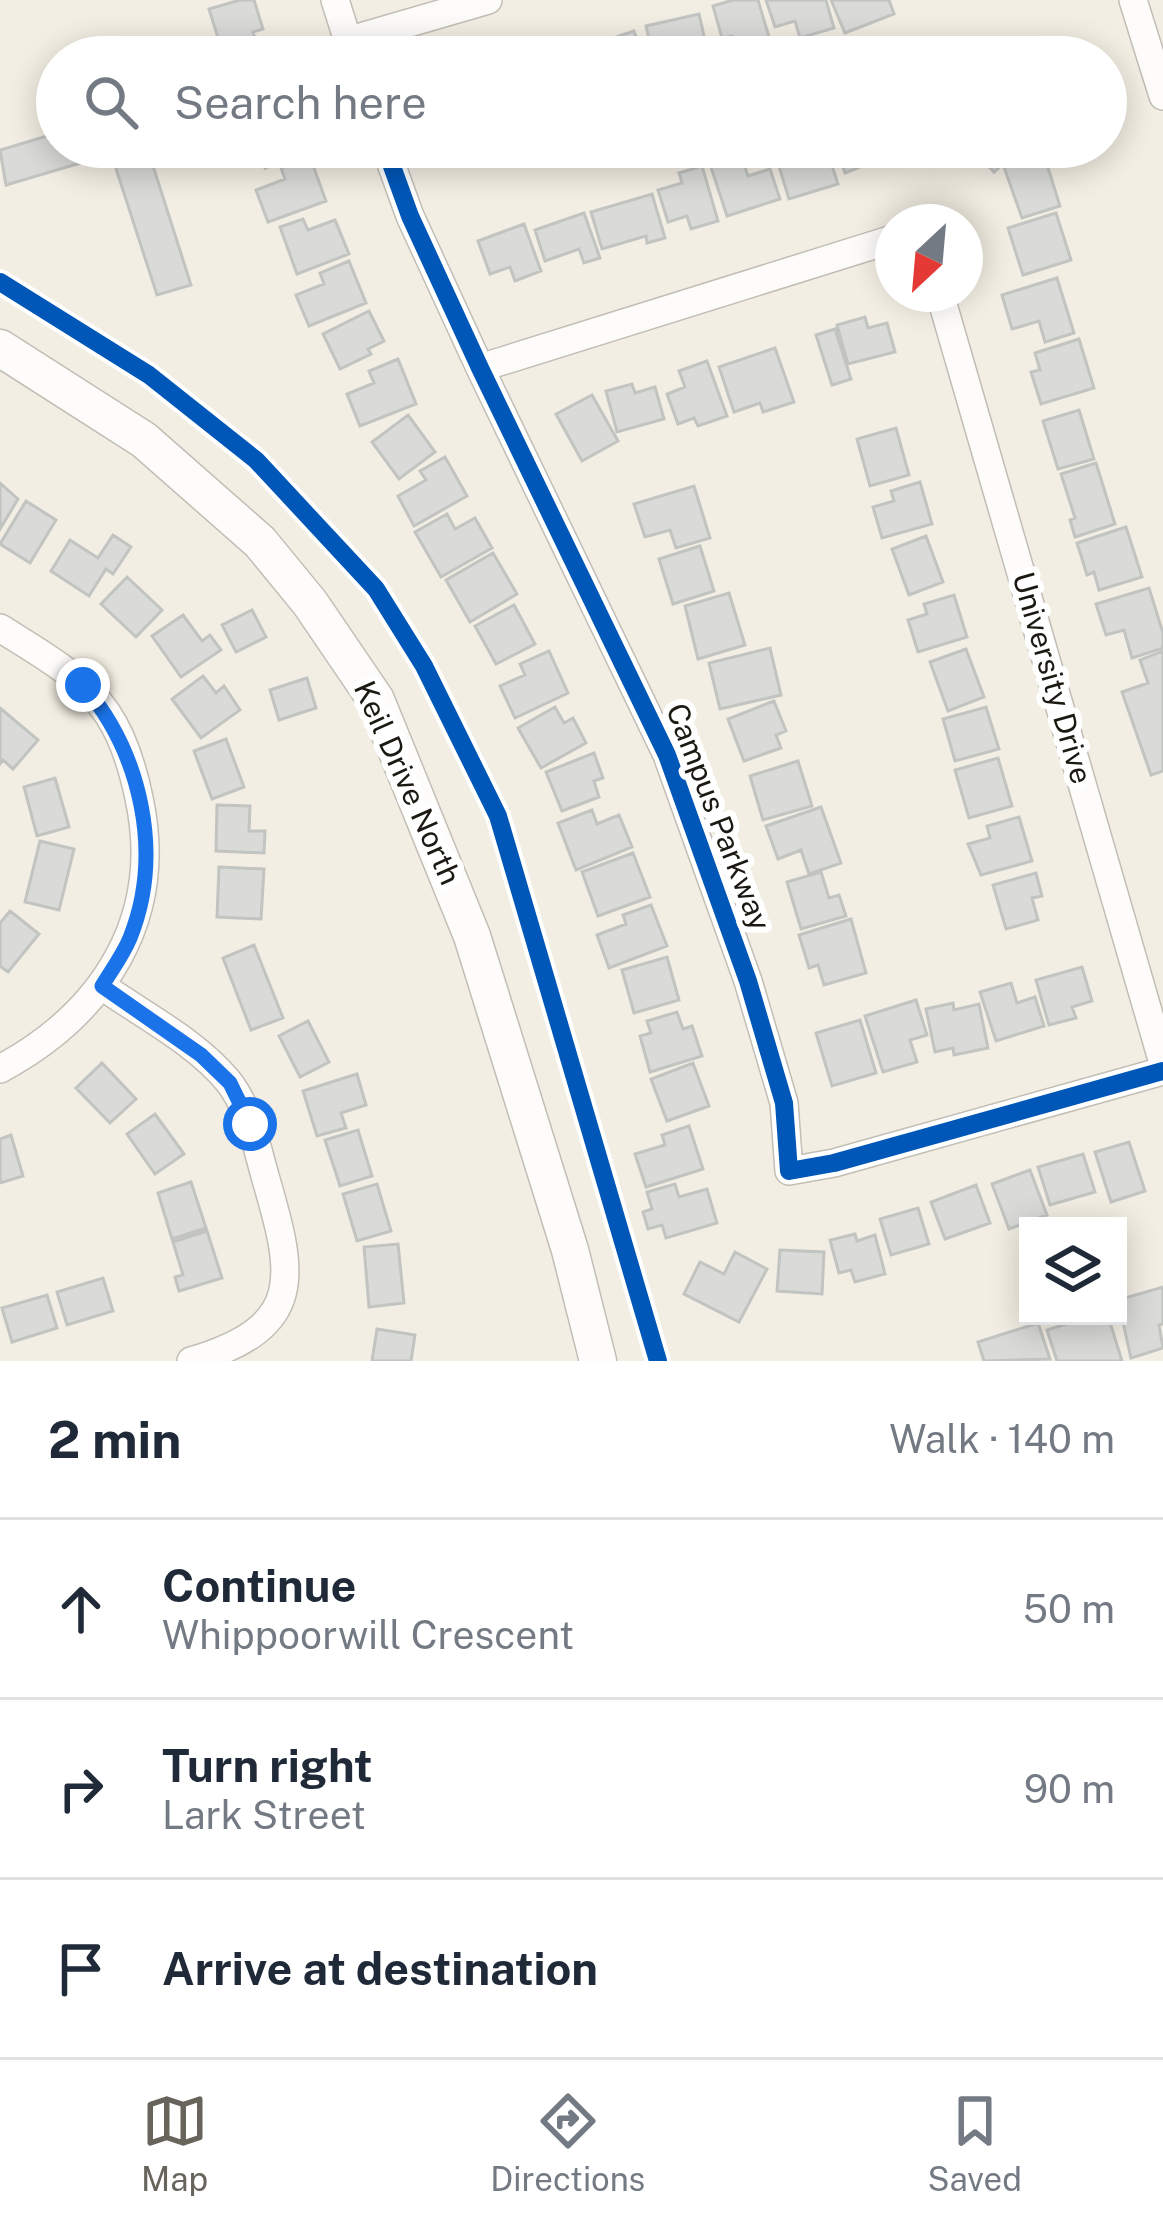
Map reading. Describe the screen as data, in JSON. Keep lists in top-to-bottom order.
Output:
{
  "streets": {
    "street": ["University Drive", "Keil Drive North", "Campus Parkway"]
  },
  "crossings": [
    ["University Drive", "Campus Parkway"]
  ],
  "north": "bottom left",
  "page": {
    "search": "Search here",
    "heading": ["2 min", "Walk · 140 m"],
    "list": [
      ["Continue", "Whippoorwill Crescent", "50 m"],
      ["Turn right", "Lark Street", "90 m"],
      "Arrive at destination"
    ],
    "nav": ["Map", "Directions", "Saved"]
  }
}
